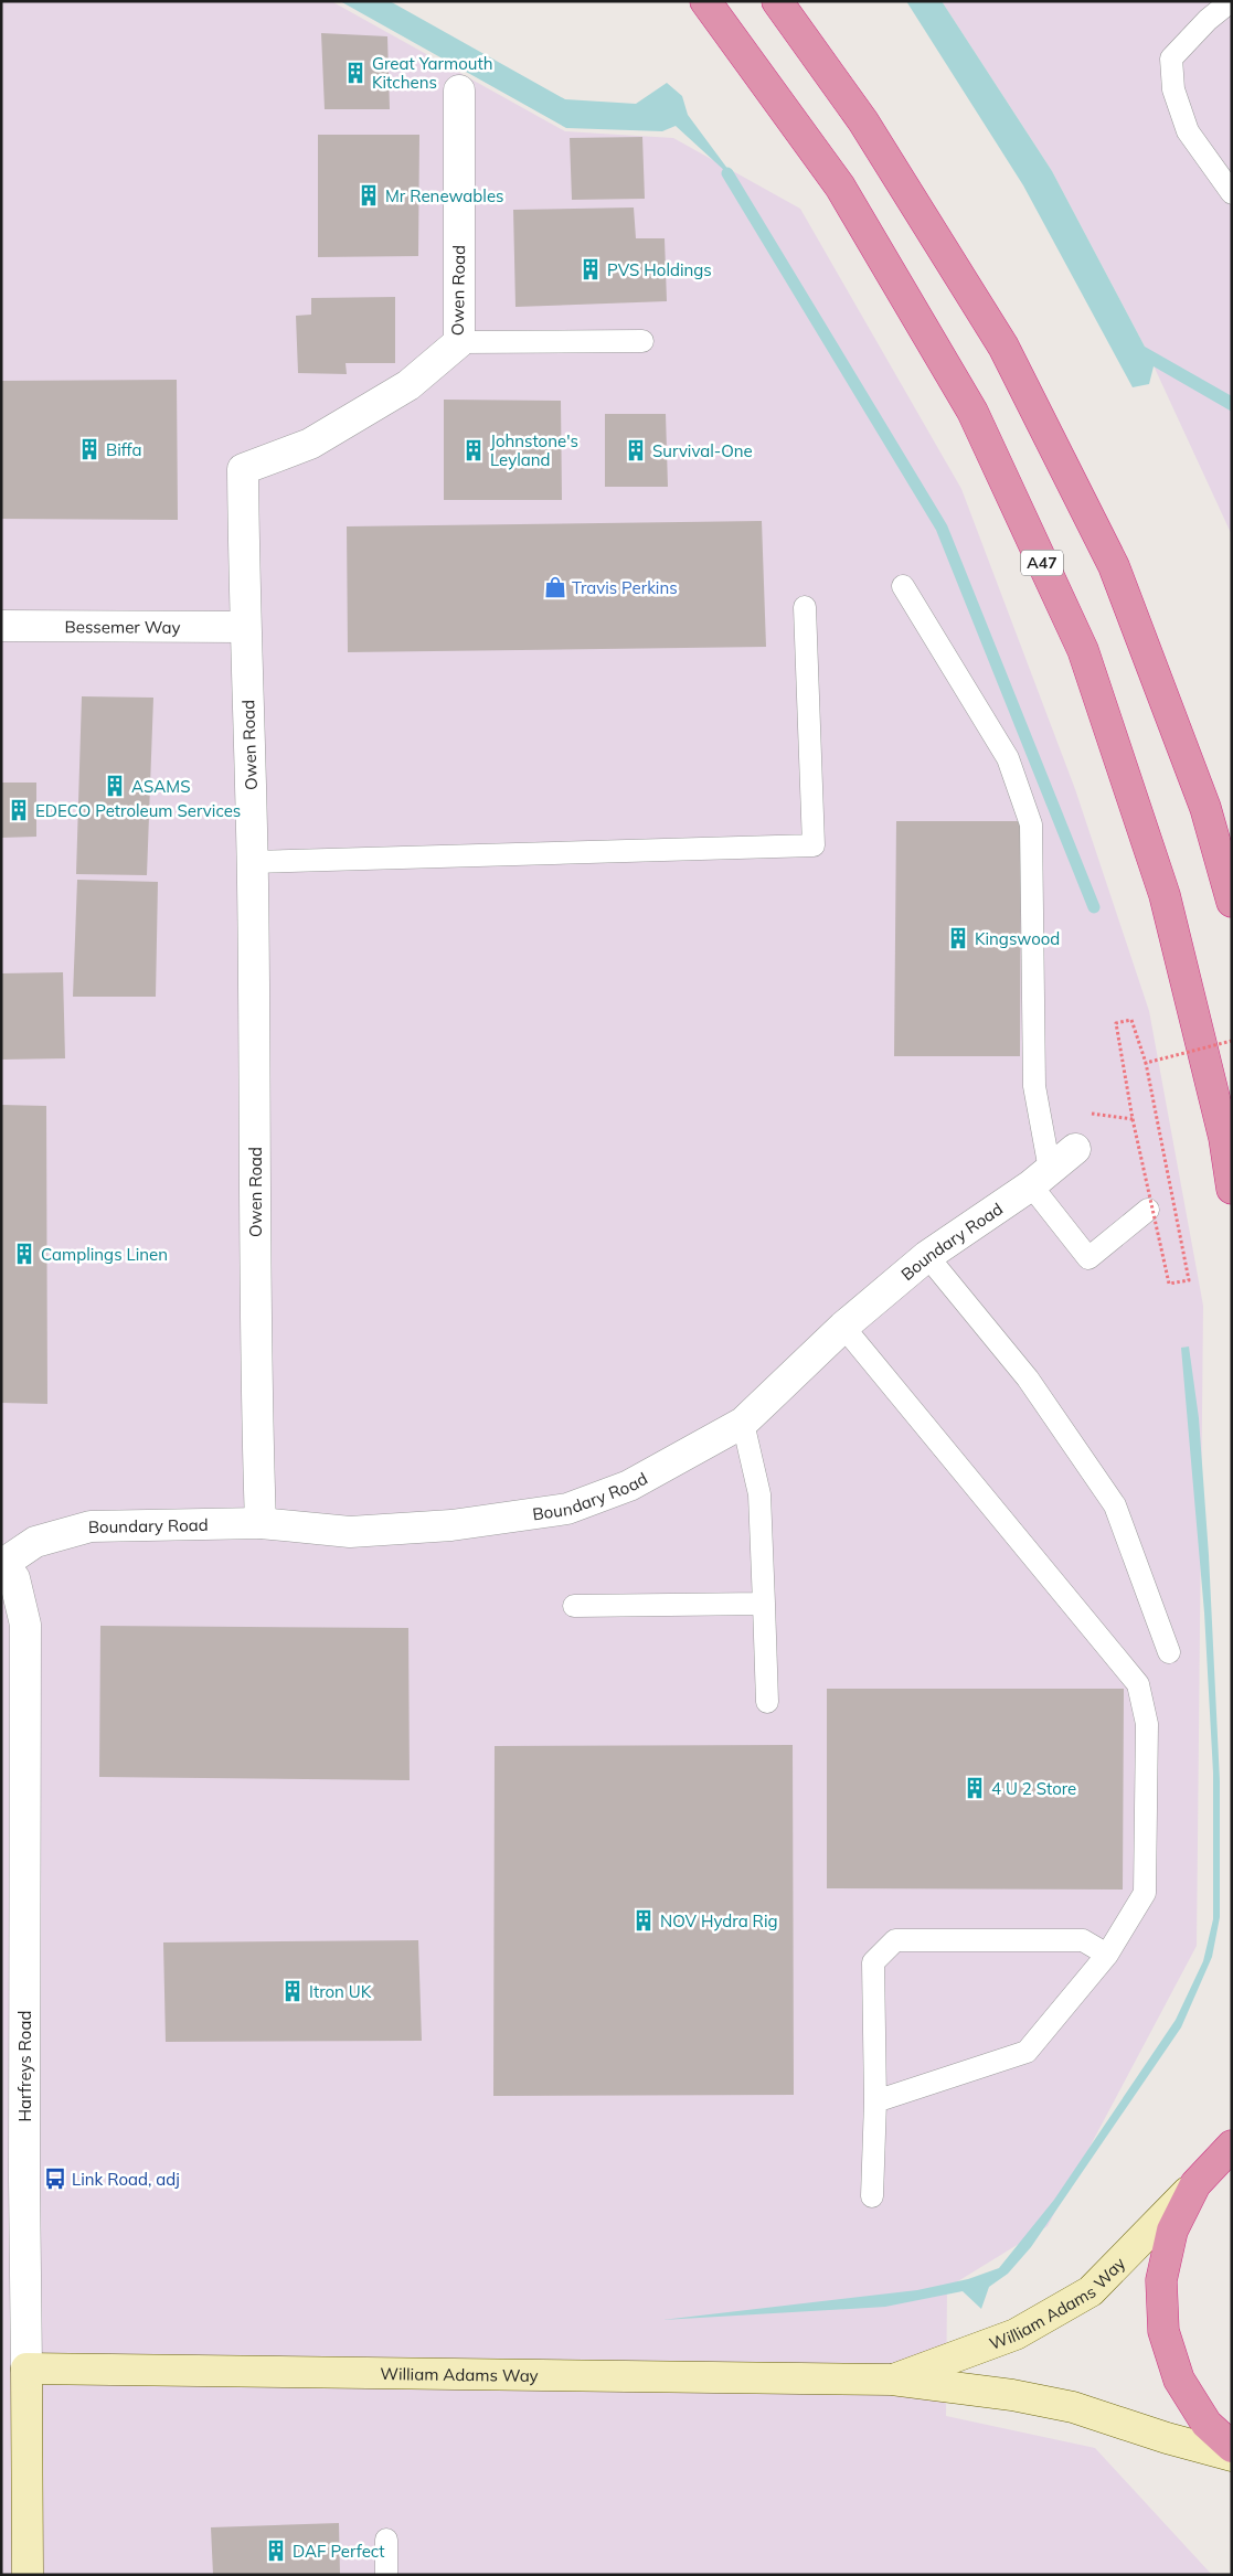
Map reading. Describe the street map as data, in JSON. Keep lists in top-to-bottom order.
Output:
{
  "streets": {
    "highway": ["A47"],
    "street": [
      "Owen Road",
      "Bessemer Way",
      "Boundary Road",
      "Harfreys Road",
      "William Adams Way"
    ]
  },
  "crossings": [
    ["Owen Road", "Bessemer Way"],
    ["Owen Road", "Boundary Road"],
    ["Boundary Road", "Harfreys Road"],
    ["Harfreys Road", "William Adams Way"]
  ],
  "places": {
    "building": [
      "Great Yarmouth Kitchens",
      "Mr Renewables",
      "PVS Holdings",
      "Biffa",
      "Johnstone's Leyland",
      "Survival-One",
      "ASAMS",
      "EDECO Petroleum Services",
      "Kingswood",
      "Camplings Linen",
      "4 U 2 Store",
      "NOV Hydra Rig",
      "Itron UK",
      "DAF Perfect"
    ],
    "shop": ["Travis Perkins"],
    "bus stop": ["Link Road, adj"]
  }
}
